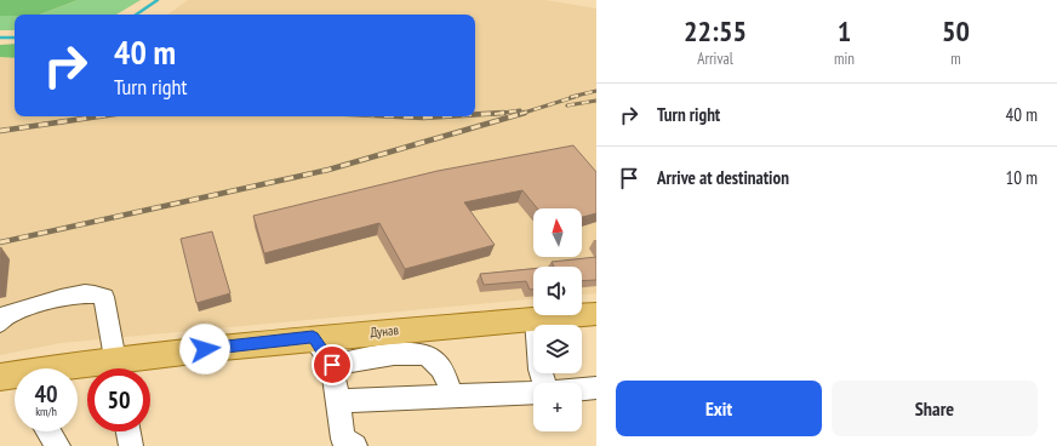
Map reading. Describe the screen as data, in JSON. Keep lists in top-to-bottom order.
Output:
{
  "streets": {
    "main road": ["Дунав"]
  },
  "north": "top",
  "page": {
    "eta": [
      "22:55",
      "Arrival",
      "1",
      "min",
      "50",
      "m"
    ],
    "turn": ["40 m", "Turn right"],
    "list": [
      {
        "name": "Turn right",
        "value": "40 m"
      },
      {
        "name": "Arrive at destination",
        "value": "10 m"
      }
    ],
    "map_buttons": "+",
    "speed": "40 km/h",
    "limit": "50",
    "buttons": ["Exit", "Share"]
  }
}
